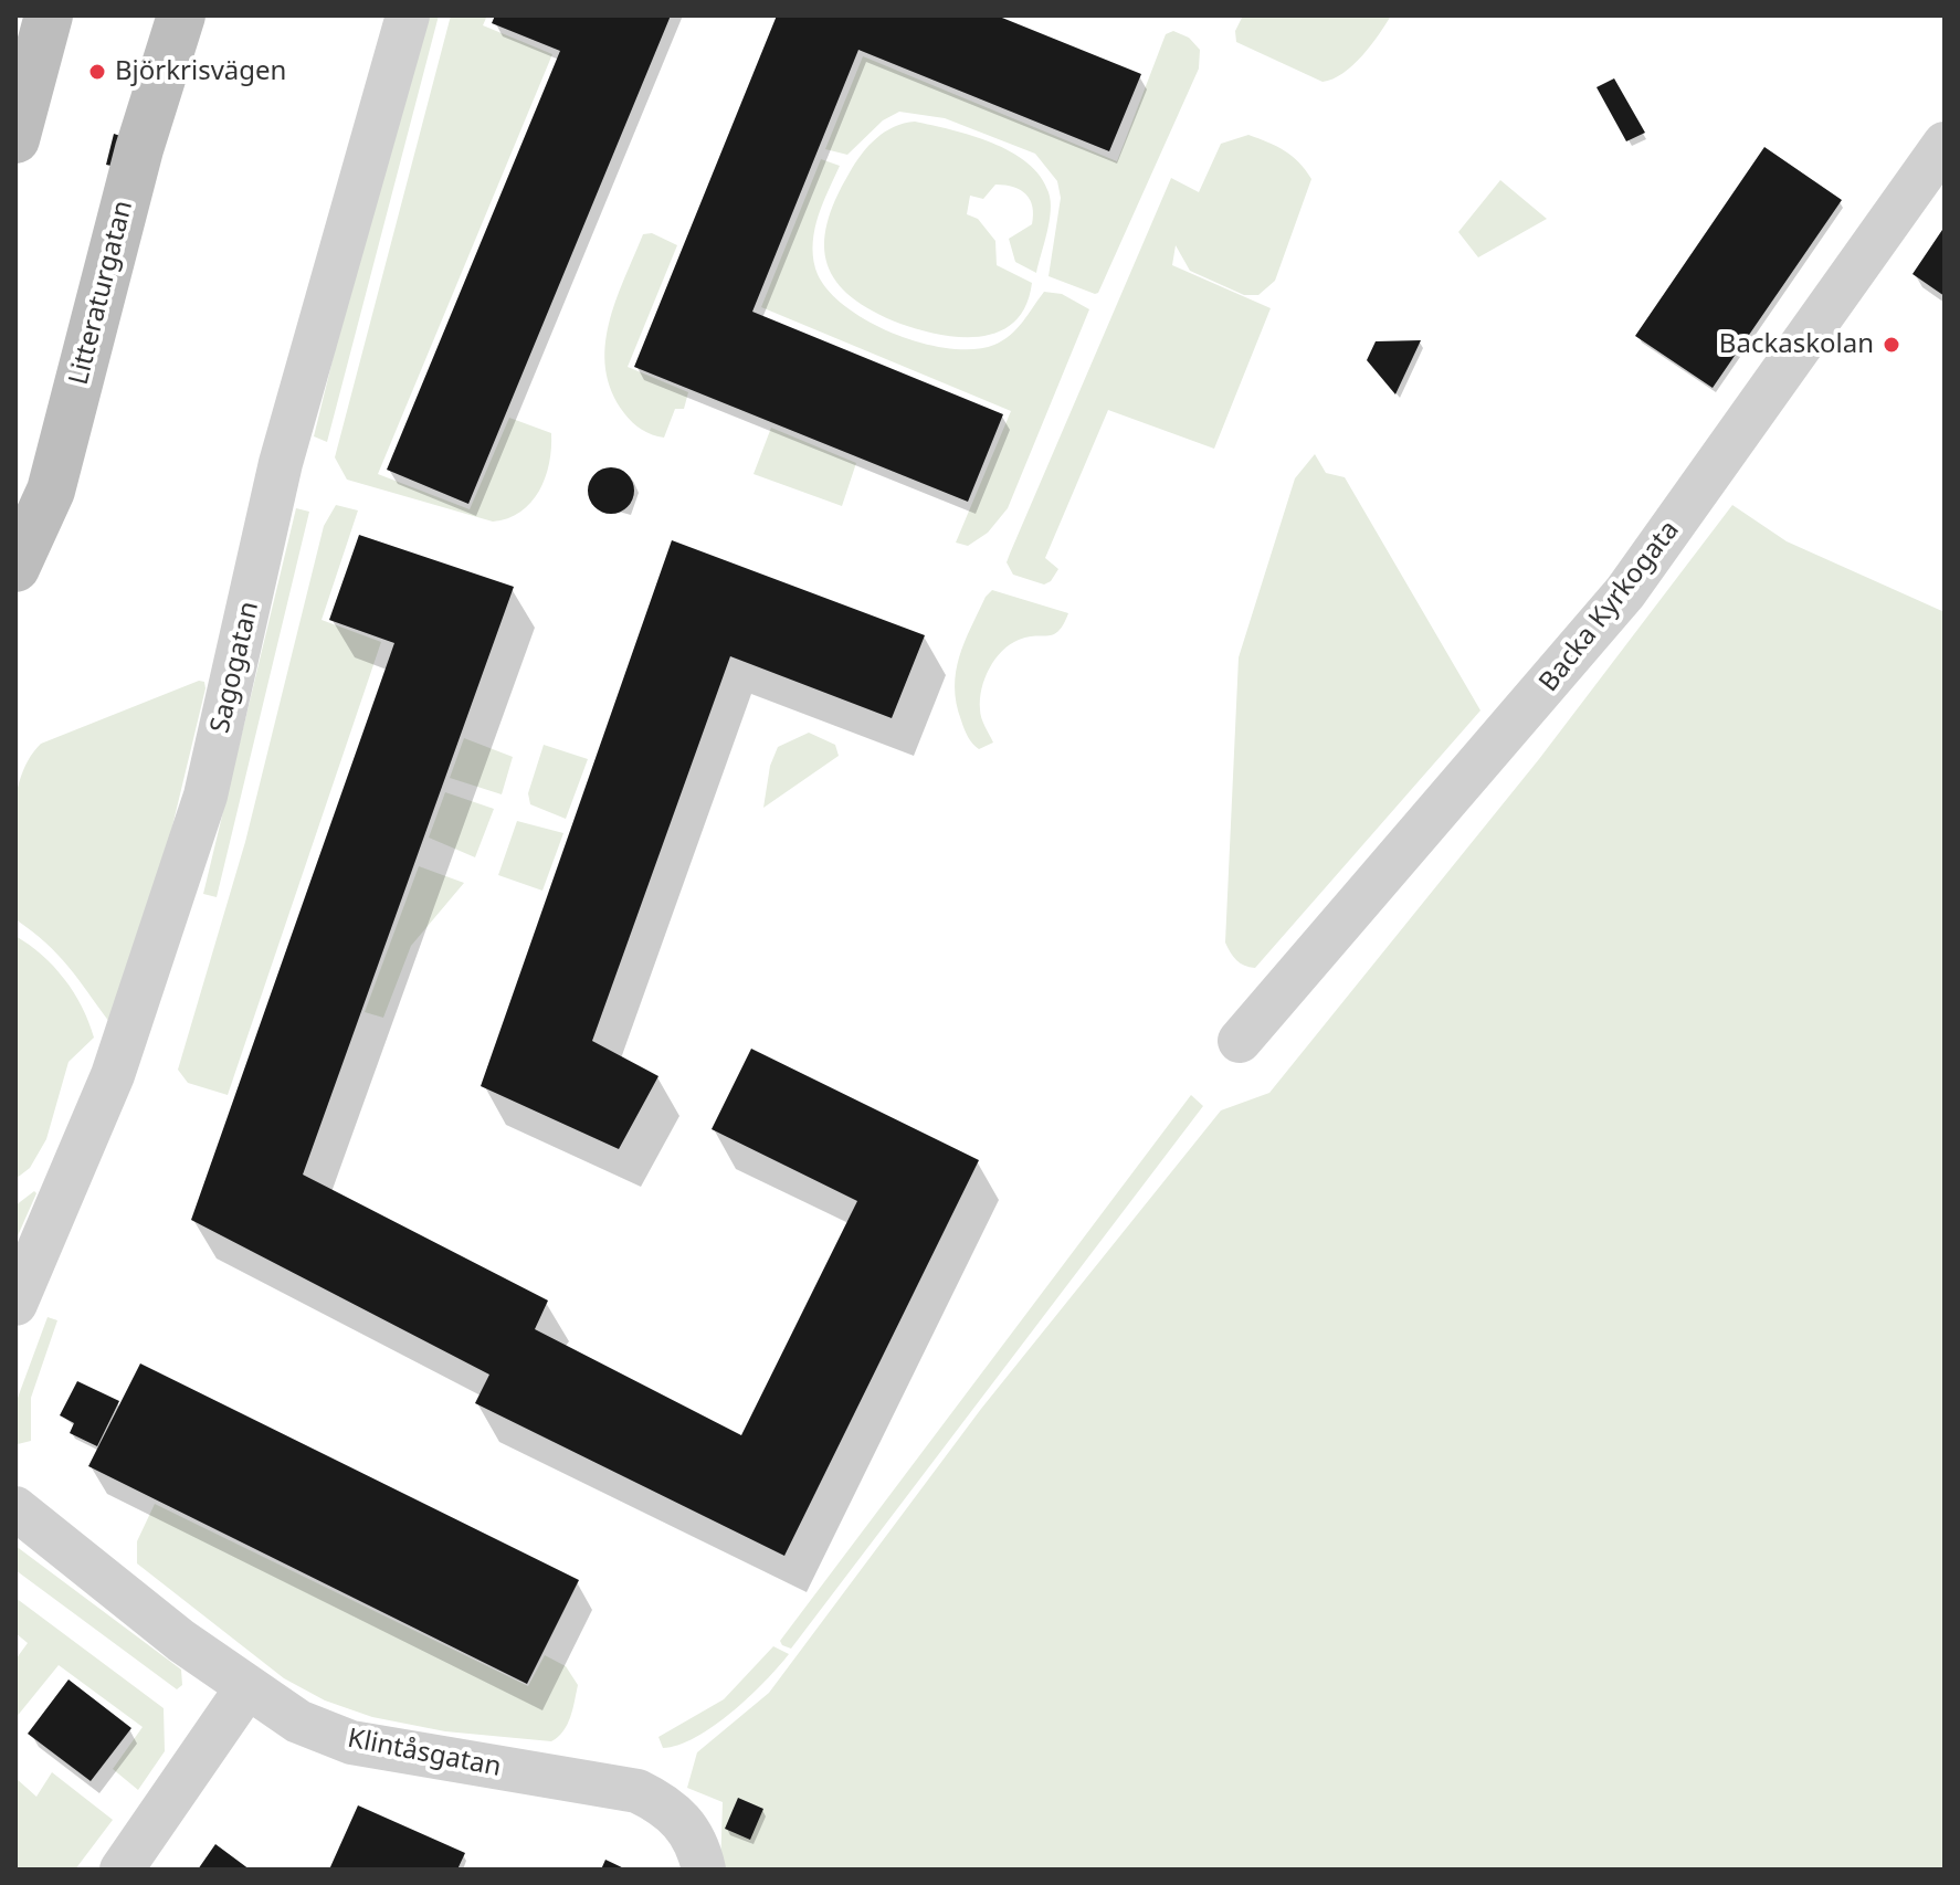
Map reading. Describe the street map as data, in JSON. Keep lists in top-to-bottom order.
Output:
{
  "streets": {
    "street": [
      "Litteraturgatan",
      "Backa Kyrkogata",
      "Sagogatan",
      "Klintåsgatan"
    ]
  },
  "places": ["Björkrisvägen", "Backaskolan"]
}
